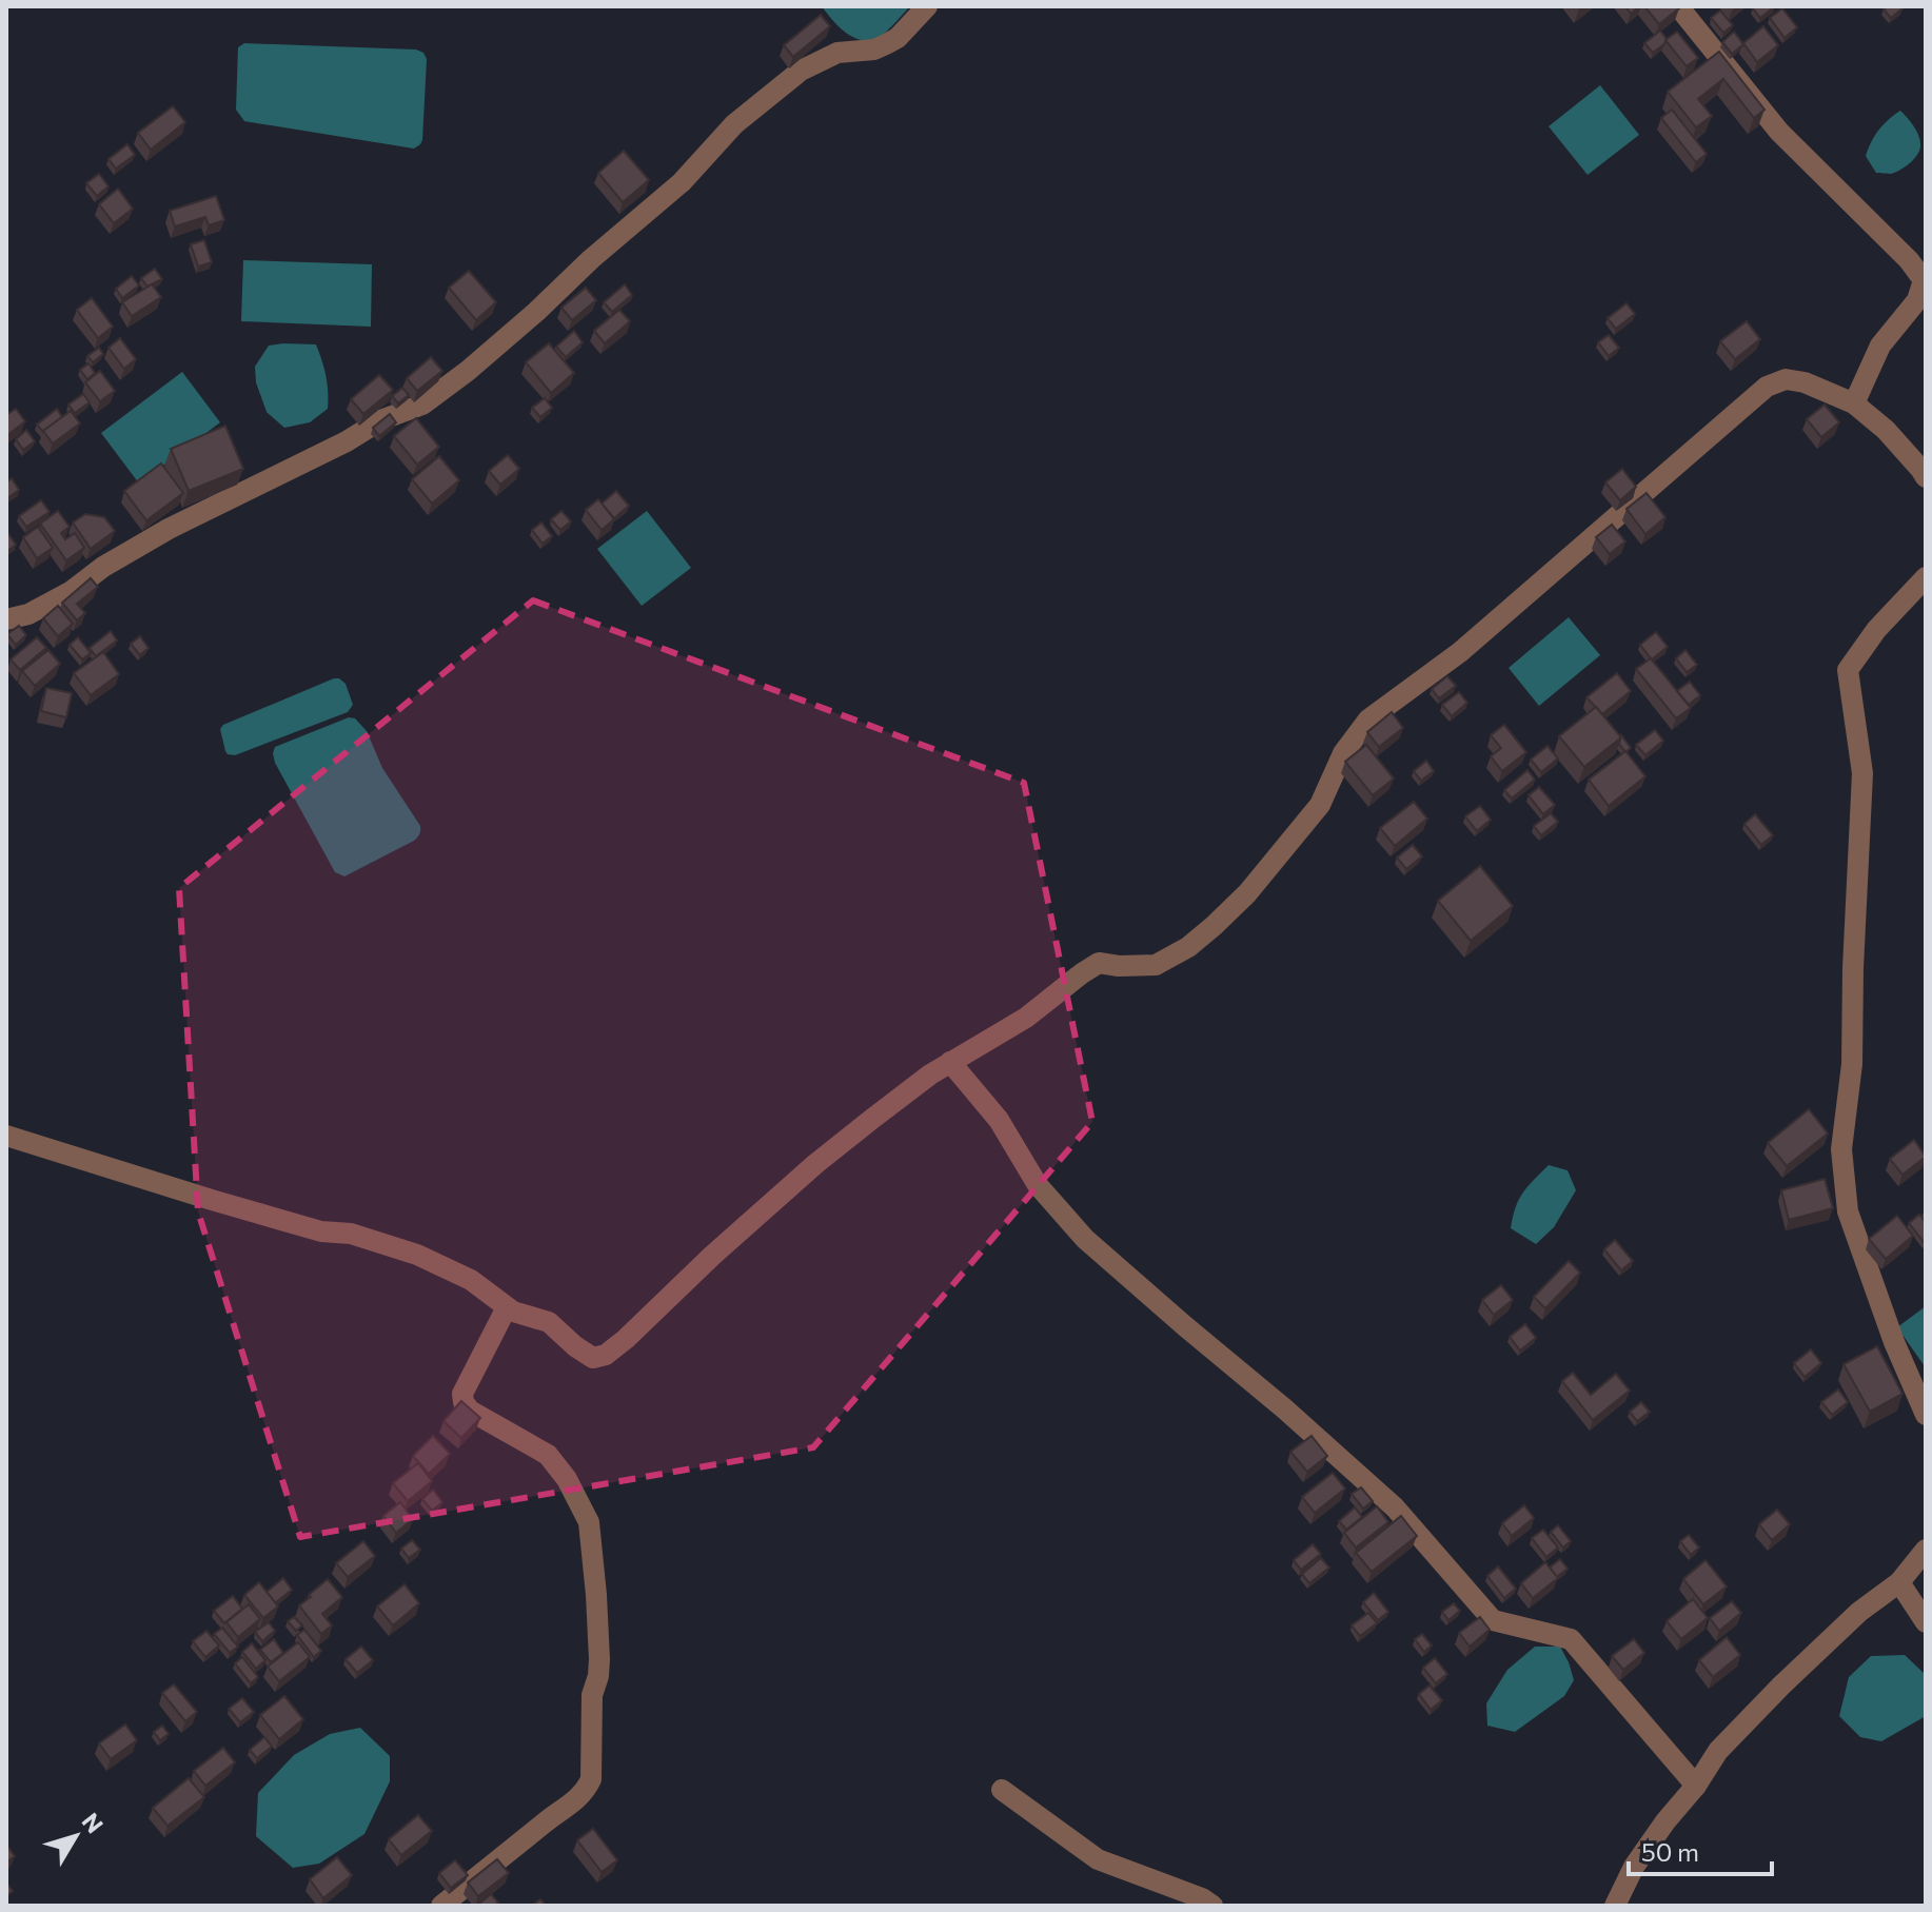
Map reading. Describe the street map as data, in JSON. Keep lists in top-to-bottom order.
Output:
{
  "scale_bar": "50 m",
  "north": "top right"
}
